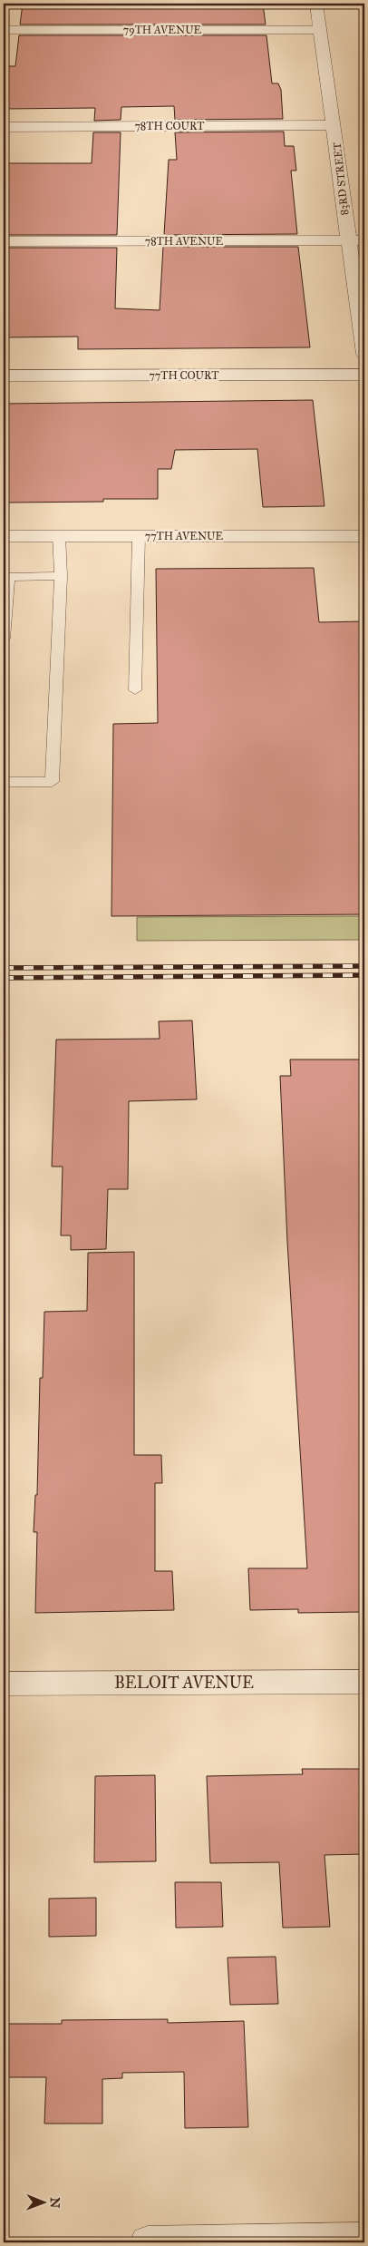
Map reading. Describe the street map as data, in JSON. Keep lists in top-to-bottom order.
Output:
{
  "streets": {
    "street": [
      "79TH AVENUE",
      "78TH COURT",
      "83RD STREET",
      "78TH AVENUE",
      "77TH COURT",
      "77TH AVENUE",
      "BELOIT AVENUE"
    ]
  },
  "crossings": [
    ["79TH AVENUE", "83RD STREET"],
    ["78TH COURT", "83RD STREET"],
    ["83RD STREET", "78TH AVENUE"]
  ],
  "north": "right"
}
